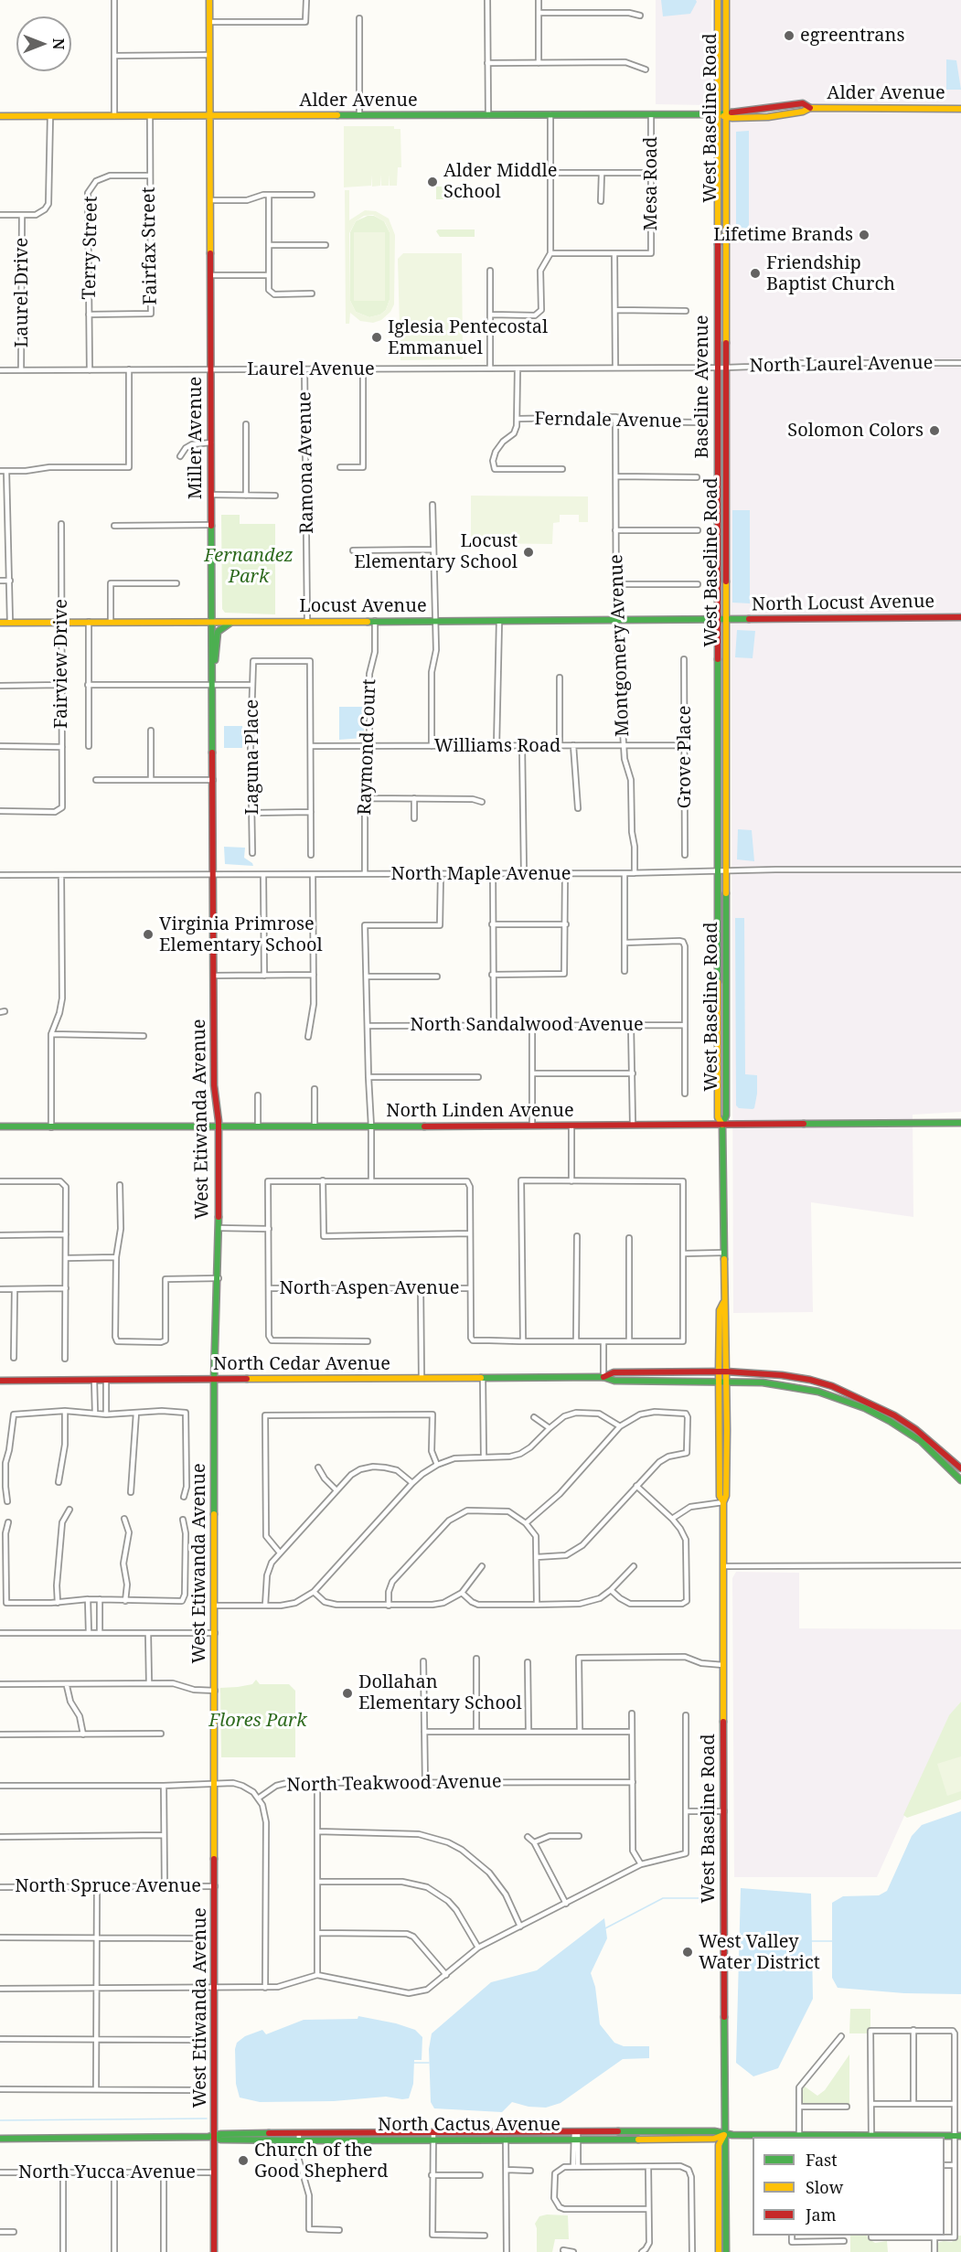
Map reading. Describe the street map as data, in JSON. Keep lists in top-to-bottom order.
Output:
{
  "streets": {
    "main road": [
      "Alder Avenue",
      "West Baseline Road",
      "Baseline Avenue",
      "Miller Avenue",
      "North Locust Avenue",
      "Locust Avenue",
      "North Linden Avenue",
      "West Etiwanda Avenue",
      "North Cedar Avenue",
      "North Cactus Avenue"
    ],
    "street": [
      "Mesa Road",
      "Fairfax Street",
      "Terry Street",
      "Laurel Drive",
      "North Laurel Avenue",
      "Laurel Avenue",
      "Ferndale Avenue",
      "Ramona Avenue",
      "Montgomery Avenue",
      "Fairview Drive",
      "Williams Road",
      "Raymond Court",
      "Laguna Place",
      "Grove Place",
      "North Maple Avenue",
      "North Sandalwood Avenue",
      "North Aspen Avenue",
      "North Teakwood Avenue",
      "North Spruce Avenue",
      "North Yucca Avenue"
    ]
  },
  "crossings": [
    ["Alder Avenue", "West Baseline Road"],
    ["Alder Avenue", "Mesa Road"],
    ["Alder Avenue", "Fairfax Street"],
    ["Alder Avenue", "Baseline Avenue"],
    ["Alder Avenue", "Miller Avenue"],
    ["West Baseline Road", "North Laurel Avenue"],
    ["West Baseline Road", "Laurel Avenue"],
    ["West Baseline Road", "Baseline Avenue"],
    ["West Baseline Road", "North Locust Avenue"],
    ["West Baseline Road", "Locust Avenue"],
    ["West Baseline Road", "North Maple Avenue"],
    ["West Baseline Road", "North Linden Avenue"],
    ["West Baseline Road", "North Cedar Avenue"],
    ["West Baseline Road", "North Cactus Avenue"],
    ["Fairfax Street", "Terry Street"],
    ["Terry Street", "Laurel Avenue"],
    ["Laurel Drive", "Laurel Avenue"],
    ["North Laurel Avenue", "Laurel Avenue"],
    ["North Laurel Avenue", "Baseline Avenue"],
    ["Laurel Avenue", "Baseline Avenue"],
    ["Laurel Avenue", "Miller Avenue"],
    ["Laurel Avenue", "Ramona Avenue"],
    ["Baseline Avenue", "Locust Avenue"],
    ["Baseline Avenue", "North Maple Avenue"],
    ["Ferndale Avenue", "Montgomery Avenue"],
    ["Miller Avenue", "Locust Avenue"],
    ["Miller Avenue", "North Maple Avenue"],
    ["Miller Avenue", "West Etiwanda Avenue"],
    ["Ramona Avenue", "Locust Avenue"],
    ["North Locust Avenue", "Locust Avenue"],
    ["Locust Avenue", "Montgomery Avenue"],
    ["Locust Avenue", "Fairview Drive"],
    ["Locust Avenue", "Raymond Court"],
    ["Montgomery Avenue", "Williams Road"],
    ["Montgomery Avenue", "North Maple Avenue"],
    ["Williams Road", "Raymond Court"],
    ["Williams Road", "Laguna Place"],
    ["Williams Road", "Grove Place"],
    ["Raymond Court", "North Maple Avenue"],
    ["North Maple Avenue", "West Etiwanda Avenue"],
    ["North Linden Avenue", "West Etiwanda Avenue"],
    ["West Etiwanda Avenue", "North Cedar Avenue"],
    ["West Etiwanda Avenue", "North Spruce Avenue"],
    ["West Etiwanda Avenue", "North Cactus Avenue"],
    ["West Etiwanda Avenue", "North Yucca Avenue"]
  ],
  "parks": ["Fernandez Park", "Flores Park"],
  "places": [
    "egreentrans",
    "Alder Middle School",
    "Lifetime Brands",
    "Friendship Baptist Church",
    "Iglesia Pentecostal Emmanuel",
    "Solomon Colors",
    "Locust Elementary School",
    "Virginia Primrose Elementary School",
    "Dollahan Elementary School",
    "West Valley Water District",
    "Church of the Good Shepherd"
  ],
  "legend": ["Fast", "Slow", "Jam"],
  "north": "right"
}
